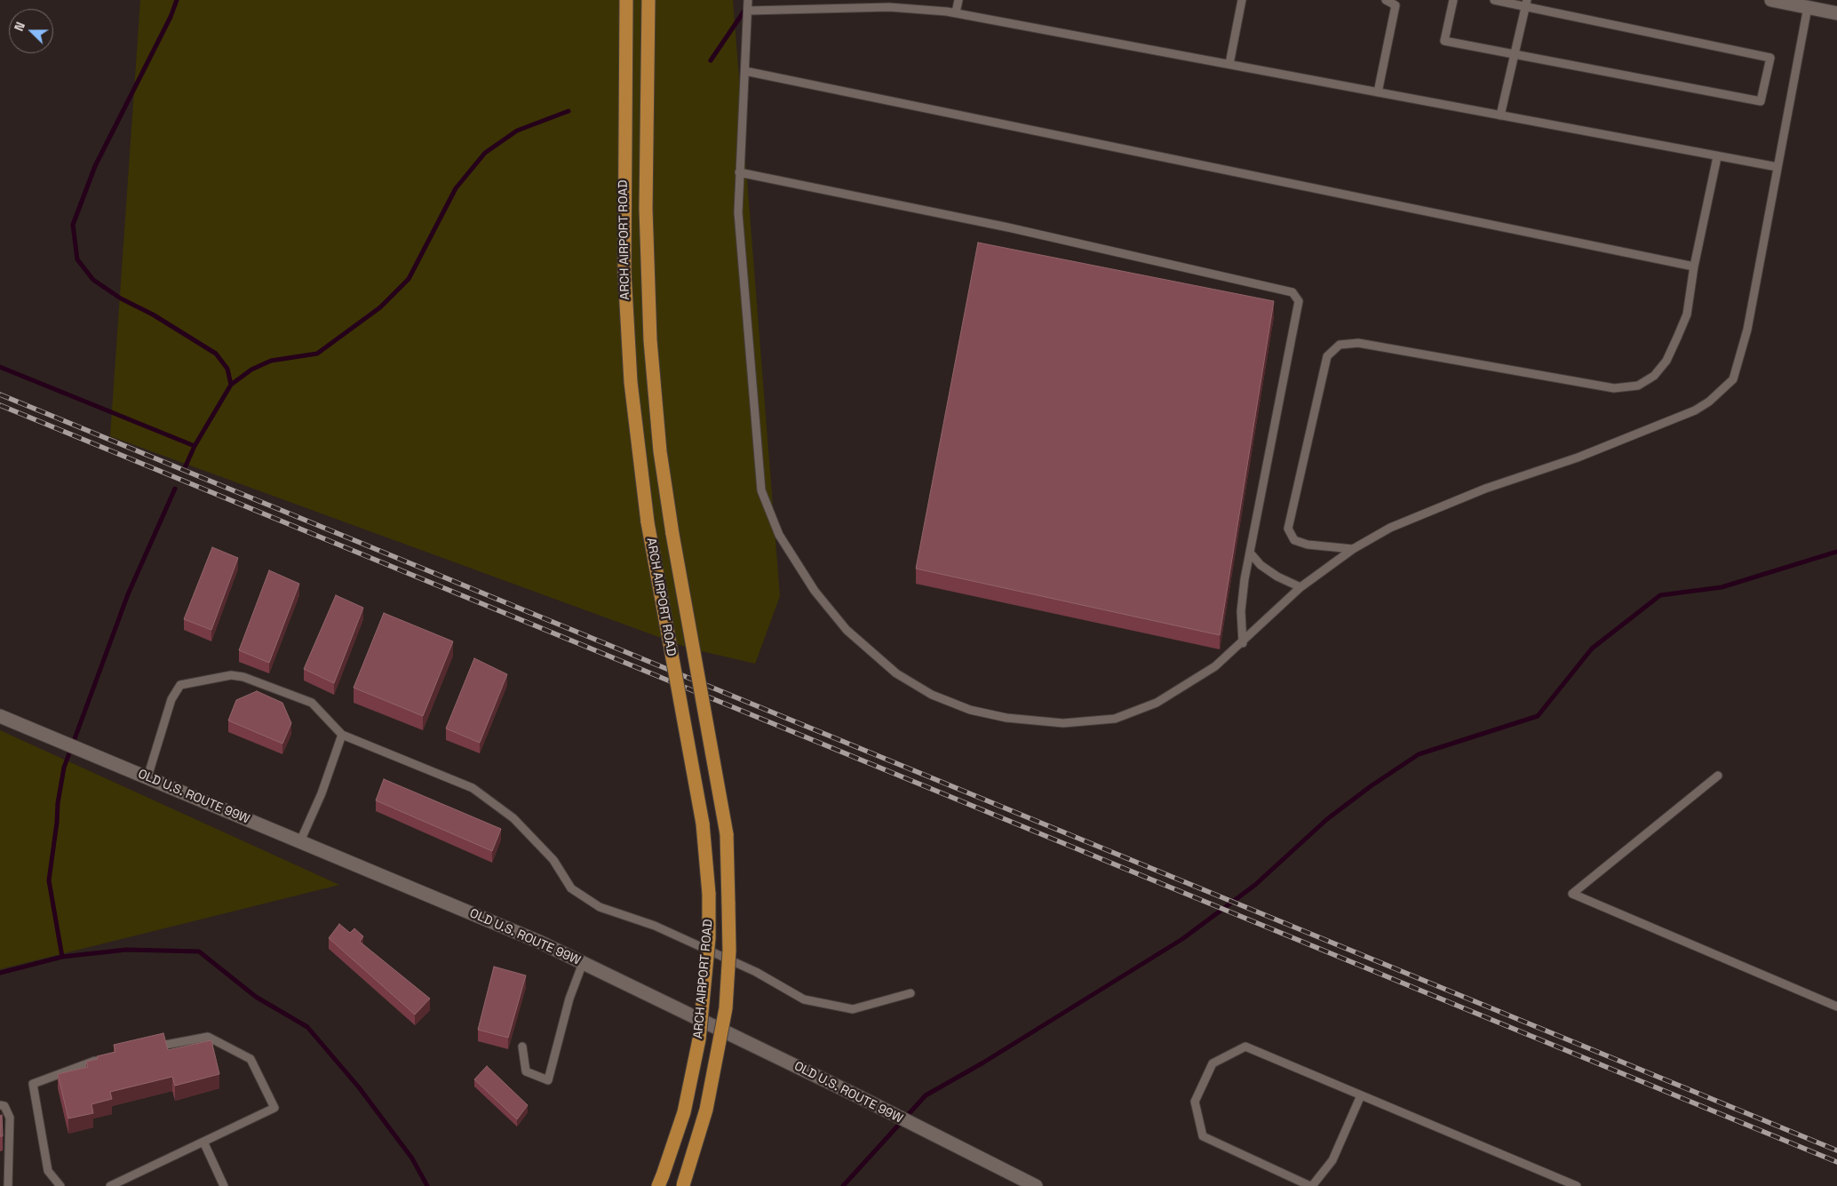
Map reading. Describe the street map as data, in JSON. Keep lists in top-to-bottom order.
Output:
{
  "streets": {
    "main road": ["ARCH AIRPORT ROAD", "OLD U.S. ROUTE 99W"]
  },
  "north": "left"
}
